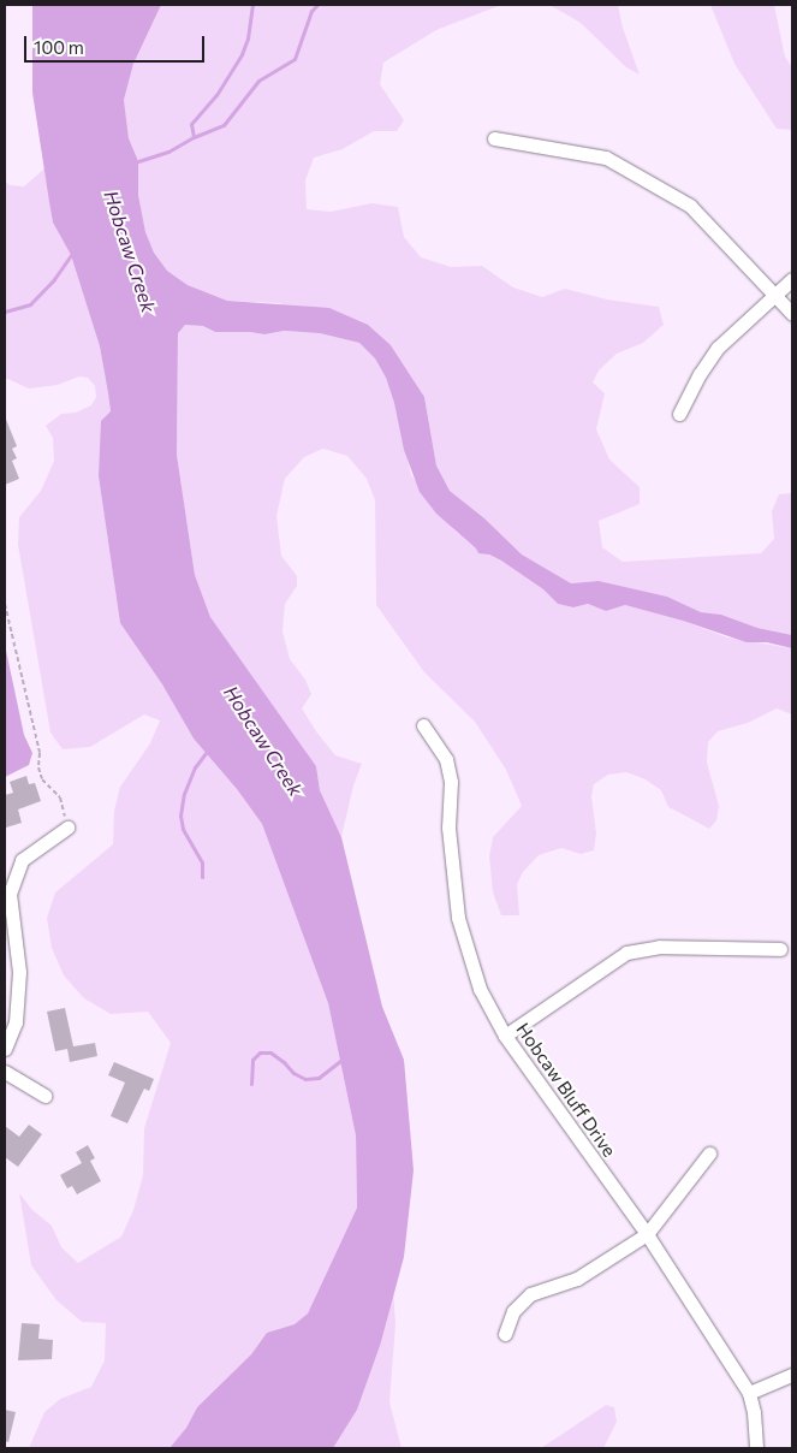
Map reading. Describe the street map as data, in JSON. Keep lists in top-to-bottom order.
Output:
{
  "streets": {
    "street": ["Hobcaw Bluff Drive"]
  },
  "water": ["Hobcaw Creek"],
  "scale_bar": "100 m"
}
